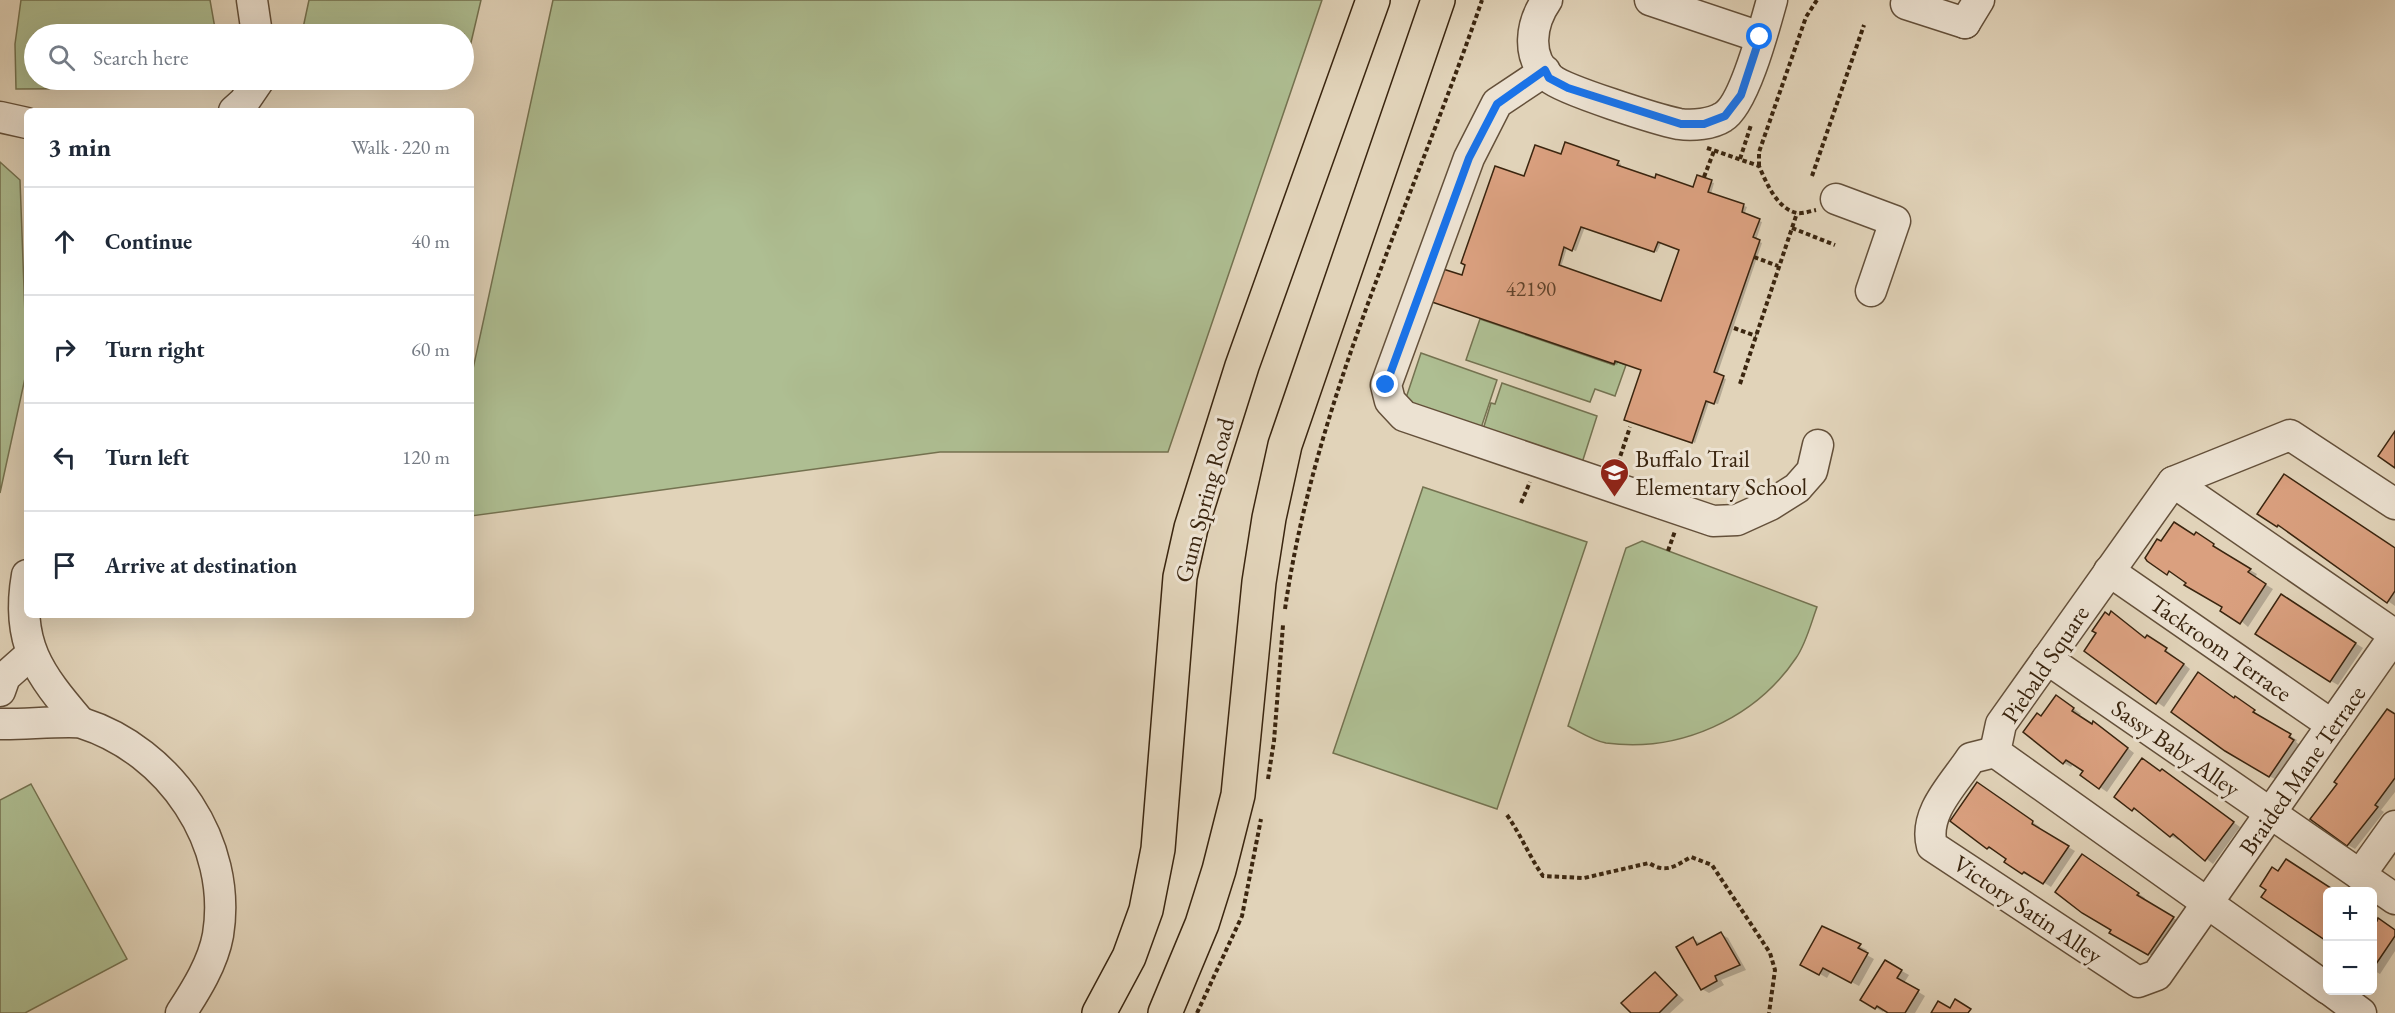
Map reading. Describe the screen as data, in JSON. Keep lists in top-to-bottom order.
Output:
{
  "streets": {
    "main road": ["Gum Spring Road"],
    "street": [
      "Tackroom Terrace",
      "Piebald Square",
      "Sassy Baby Alley",
      "Braided Mane Terrace",
      "Victory Satin Alley"
    ]
  },
  "crossings": [
    ["Tackroom Terrace", "Piebald Square"],
    ["Tackroom Terrace", "Braided Mane Terrace"],
    ["Piebald Square", "Sassy Baby Alley"],
    ["Piebald Square", "Braided Mane Terrace"],
    ["Piebald Square", "Victory Satin Alley"],
    ["Sassy Baby Alley", "Braided Mane Terrace"],
    ["Braided Mane Terrace", "Victory Satin Alley"]
  ],
  "places": {
    "school or university": ["Buffalo Trail Elementary School"]
  },
  "house_numbers": ["42190"],
  "page": {
    "search": "Search here",
    "heading": ["3 min", "Walk · 220 m"],
    "list": [
      ["Continue", "40 m"],
      ["Turn right", "60 m"],
      ["Turn left", "120 m"],
      "Arrive at destination"
    ],
    "map_buttons": ["+", "−"]
  }
}
